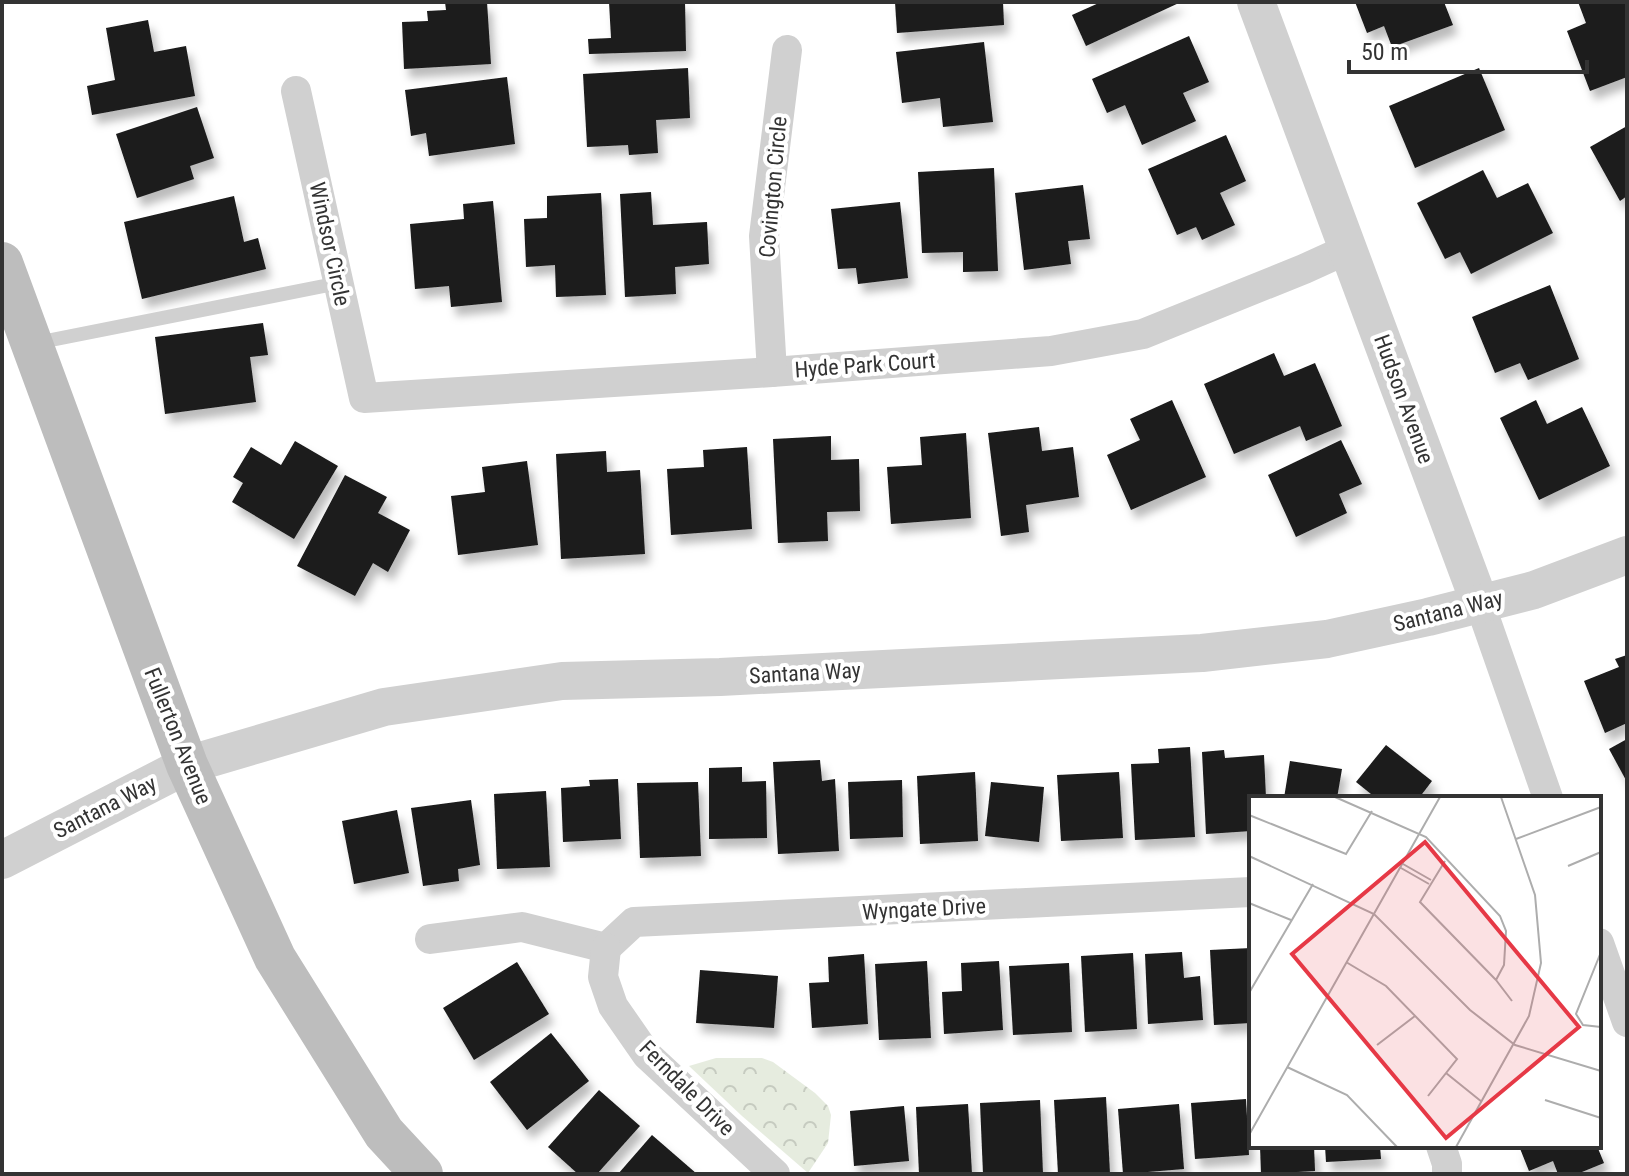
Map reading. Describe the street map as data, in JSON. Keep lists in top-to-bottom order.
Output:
{
  "streets": {
    "main road": ["Fullerton Avenue"],
    "street": [
      "Covington Circle",
      "Windsor Circle",
      "Hyde Park Court",
      "Hudson Avenue",
      "Santana Way",
      "Wyngate Drive",
      "Ferndale Drive"
    ]
  },
  "crossings": [
    ["Covington Circle", "Hyde Park Court"],
    ["Windsor Circle", "Hyde Park Court"],
    ["Hyde Park Court", "Hudson Avenue"],
    ["Hudson Avenue", "Santana Way"],
    ["Santana Way", "Fullerton Avenue"],
    ["Wyngate Drive", "Ferndale Drive"]
  ],
  "scale_bar": "50 m"
}
